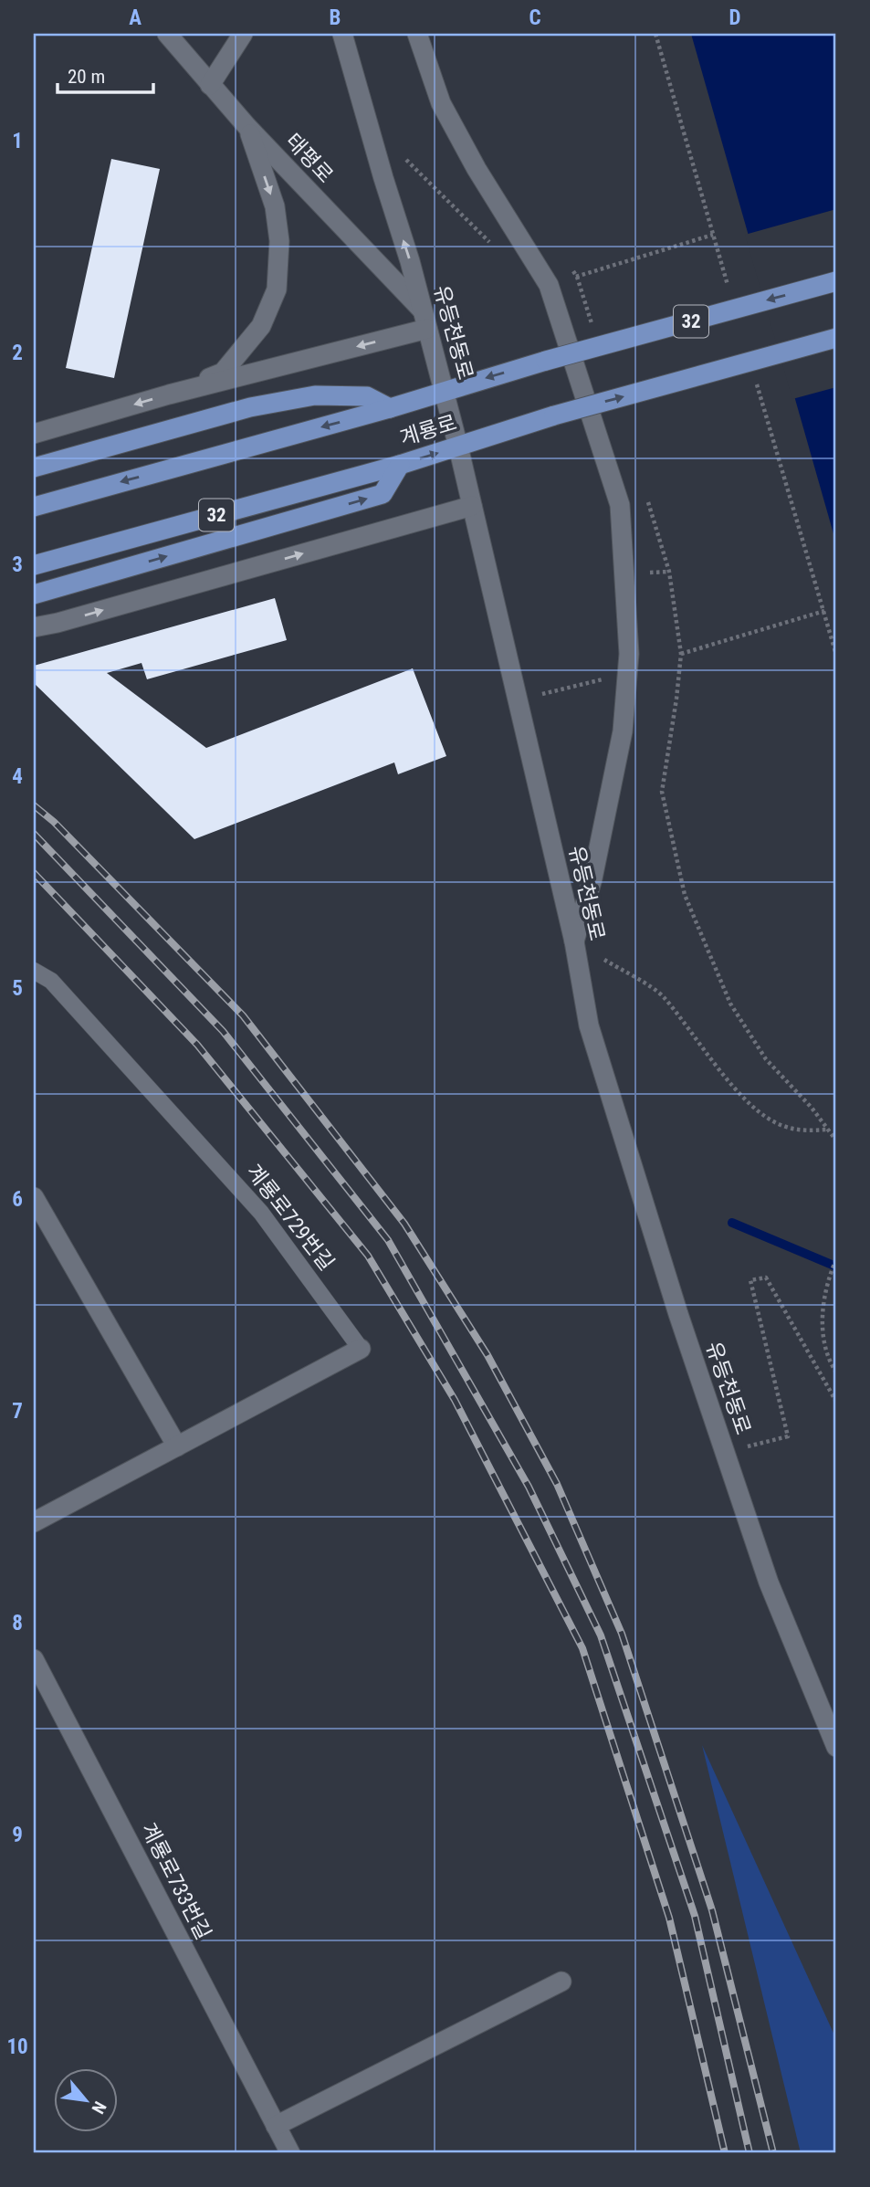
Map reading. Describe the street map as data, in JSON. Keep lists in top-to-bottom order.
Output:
{
  "streets": {
    "main road": [
      "태평로",
      "32",
      "유등천동로",
      "계룡로",
      "계룡로729번길",
      "계룡로733번길"
    ]
  },
  "crossings": [
    ["태평로", "유등천동로"],
    ["유등천동로", "계룡로"]
  ],
  "scale_bar": "20 m",
  "north": "bottom right",
  "grid": {
    "columns": [
      "A",
      "B",
      "C",
      "D"
    ],
    "rows": [
      "1",
      "2",
      "3",
      "4",
      "5",
      "6",
      "7",
      "8",
      "9",
      "10"
    ]
  }
}
